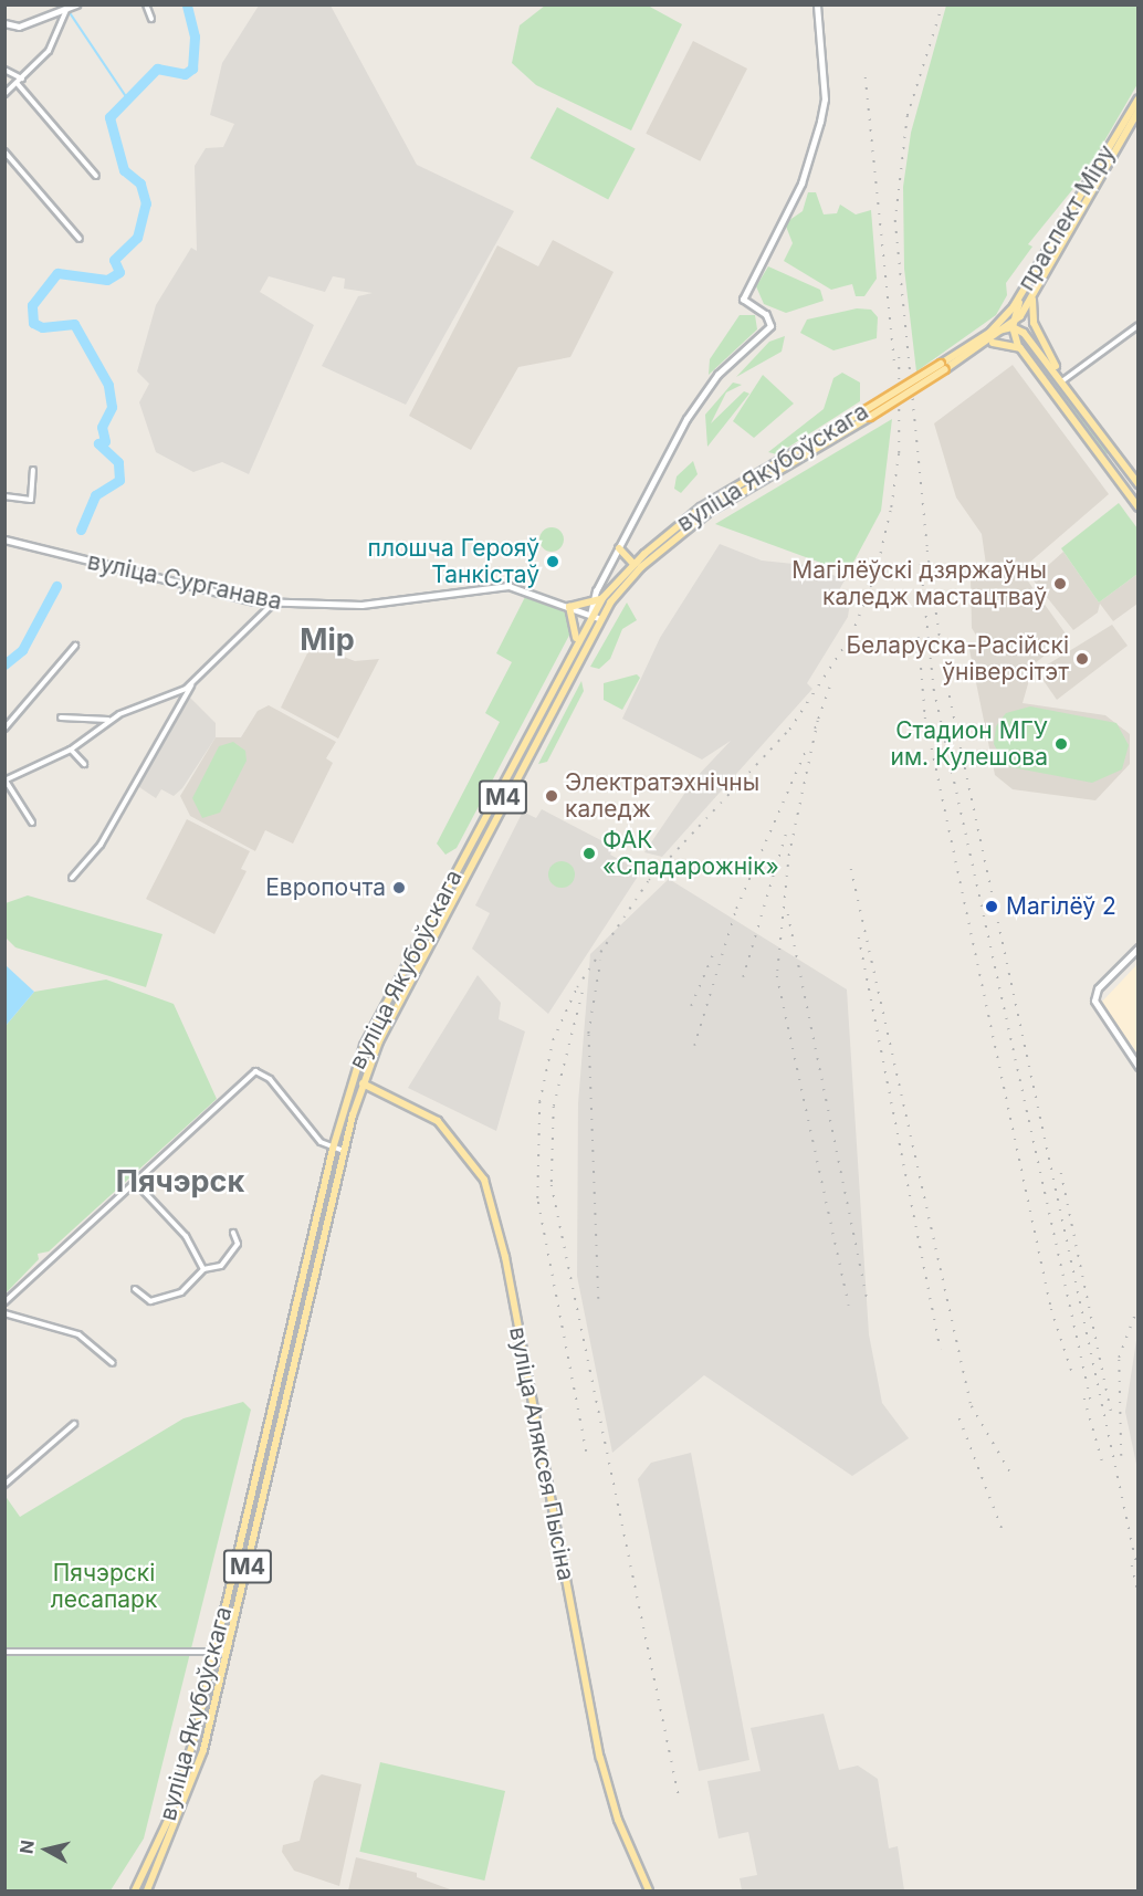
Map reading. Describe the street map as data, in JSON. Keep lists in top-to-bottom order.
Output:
{
  "streets": {
    "main road": [
      "праспект Міру",
      "вуліца Якубоўскага",
      "вуліца Сурганава",
      "М4",
      "вуліца Аляксея Пысіна"
    ]
  },
  "crossings": [
    ["праспект Міру", "вуліца Якубоўскага"],
    ["вуліца Якубоўскага", "вуліца Сурганава"],
    ["вуліца Якубоўскага", "вуліца Аляксея Пысіна"]
  ],
  "districts": ["Мір", "Пячэрск"],
  "parks": ["Пячэрскі лесапарк"],
  "places": [
    "плошча Герояў Танкістаў",
    "Магілёўскі дзяржаўны каледж мастацтваў",
    "Беларуска-Расійскі ўніверсітэт",
    "Стадион МГУ им. Кулешова",
    "Электратэхнічны каледж",
    "ФАК «Спадарожнік»",
    "Европочта",
    "Магілёў 2"
  ],
  "north": "left"
}
